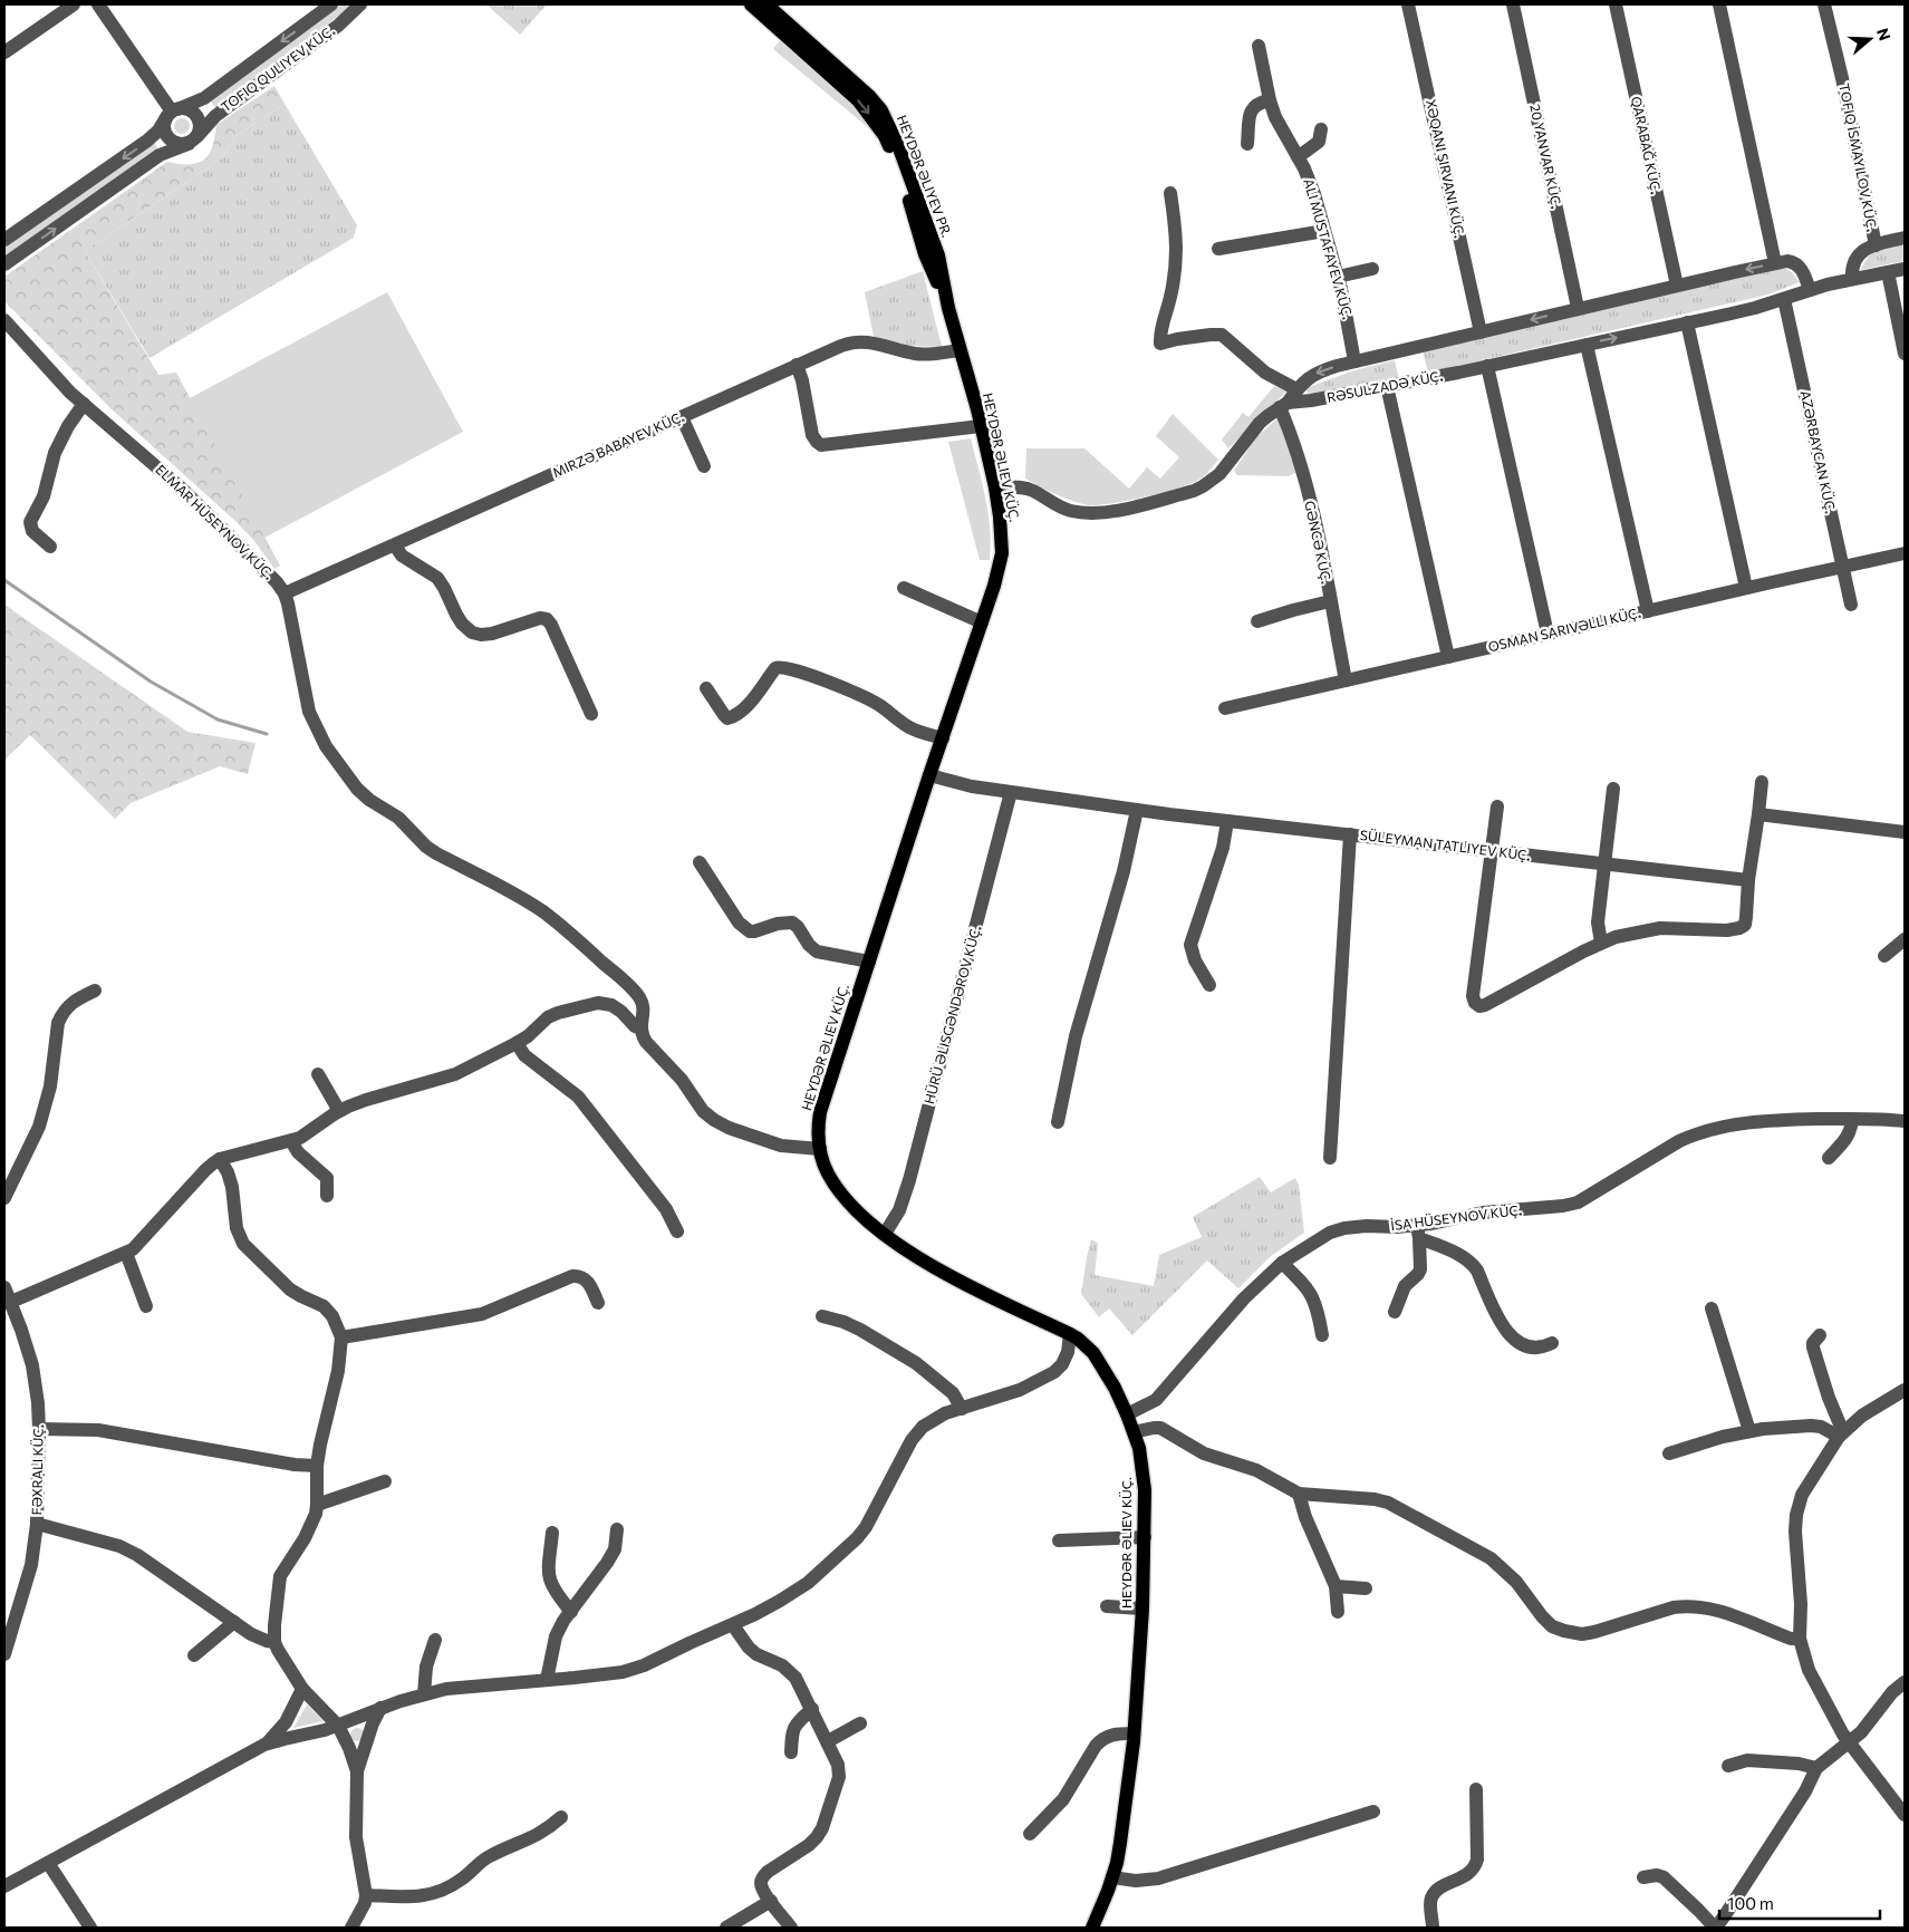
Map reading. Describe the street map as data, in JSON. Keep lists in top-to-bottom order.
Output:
{
  "streets": {
    "main road": ["HEYDƏR ƏLIEV KÜÇ."],
    "street": [
      "TOFIQ QULIYEV KÜÇ.",
      "QARABAĞ KÜÇ.",
      "20 YANVAR KÜÇ.",
      "XƏQANI ŞIRVANI KÜÇ.",
      "RƏSULZADƏ KÜÇ.",
      "MIRZƏ BABAYEV KÜÇ.",
      "AZƏRBAYCAN KÜÇ.",
      "ELMAR HÜSEYNOV KÜÇ.",
      "GƏNCƏ KÜÇ.",
      "HÜRÜ ƏLISGƏNDƏROV KÜÇ.",
      "İSA HÜSEYNOV KÜÇ."
    ]
  },
  "crossings": [
    ["RƏSULZADƏ KÜÇ.", "AZƏRBAYCAN KÜÇ."],
    ["RƏSULZADƏ KÜÇ.", "GƏNCƏ KÜÇ."],
    ["MIRZƏ BABAYEV KÜÇ.", "HEYDƏR ƏLIEV KÜÇ."],
    ["MIRZƏ BABAYEV KÜÇ.", "ELMAR HÜSEYNOV KÜÇ."],
    ["HEYDƏR ƏLIEV KÜÇ.", "HÜRÜ ƏLISGƏNDƏROV KÜÇ."],
    ["HEYDƏR ƏLIEV KÜÇ.", "İSA HÜSEYNOV KÜÇ."]
  ],
  "scale_bar": "100 m",
  "north": "right"
}
